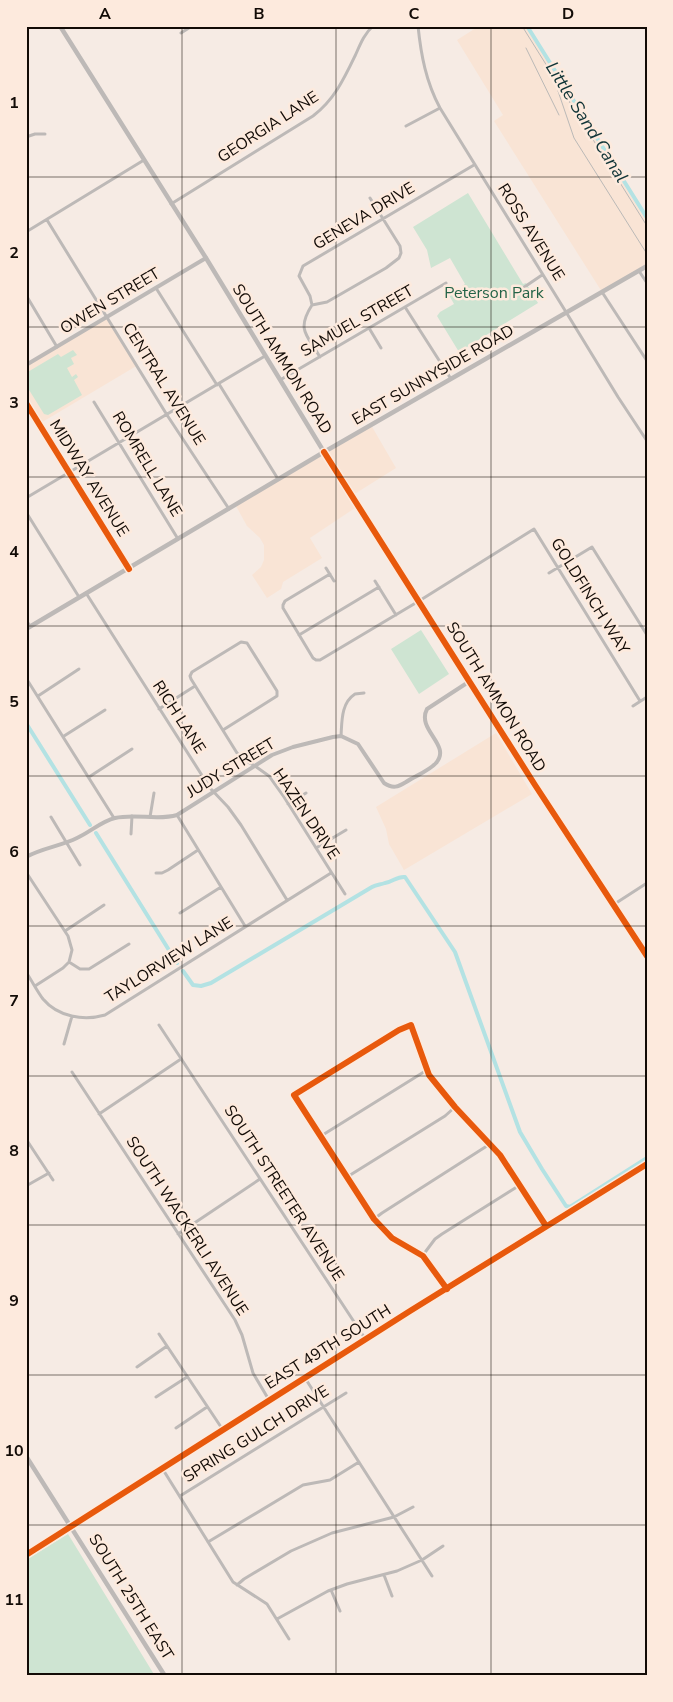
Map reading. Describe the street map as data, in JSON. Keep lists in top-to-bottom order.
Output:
{
  "streets": {
    "main road": ["SOUTH AMMON ROAD", "EAST SUNNYSIDE ROAD", "SOUTH 25TH EAST"],
    "street": [
      "GEORGIA LANE",
      "GENEVA DRIVE",
      "ROSS AVENUE",
      "OWEN STREET",
      "SAMUEL STREET",
      "CENTRAL AVENUE",
      "ROMRELL LANE",
      "MIDWAY AVENUE",
      "GOLDFINCH WAY",
      "RICH LANE",
      "JUDY STREET",
      "HAZEN DRIVE",
      "TAYLORVIEW LANE",
      "SOUTH STREETER AVENUE",
      "SOUTH WACKERLI AVENUE",
      "EAST 49TH SOUTH",
      "SPRING GULCH DRIVE"
    ]
  },
  "crossings": [
    ["GEORGIA LANE", "SOUTH AMMON ROAD"],
    ["GENEVA DRIVE", "ROSS AVENUE"],
    ["ROSS AVENUE", "EAST SUNNYSIDE ROAD"],
    ["OWEN STREET", "SOUTH AMMON ROAD"],
    ["OWEN STREET", "CENTRAL AVENUE"],
    ["SAMUEL STREET", "SOUTH AMMON ROAD"],
    ["SOUTH AMMON ROAD", "EAST SUNNYSIDE ROAD"],
    ["SOUTH AMMON ROAD", "GOLDFINCH WAY"],
    ["EAST SUNNYSIDE ROAD", "CENTRAL AVENUE"],
    ["EAST SUNNYSIDE ROAD", "ROMRELL LANE"],
    ["EAST SUNNYSIDE ROAD", "MIDWAY AVENUE"],
    ["EAST SUNNYSIDE ROAD", "RICH LANE"],
    ["RICH LANE", "JUDY STREET"],
    ["RICH LANE", "TAYLORVIEW LANE"],
    ["JUDY STREET", "HAZEN DRIVE"],
    ["HAZEN DRIVE", "TAYLORVIEW LANE"],
    ["SOUTH STREETER AVENUE", "EAST 49TH SOUTH"],
    ["SOUTH WACKERLI AVENUE", "EAST 49TH SOUTH"],
    ["EAST 49TH SOUTH", "SOUTH 25TH EAST"]
  ],
  "water": ["Little Sand Canal"],
  "parks": ["Peterson Park"],
  "grid": {
    "columns": [
      "A",
      "B",
      "C",
      "D"
    ],
    "rows": [
      "1",
      "2",
      "3",
      "4",
      "5",
      "6",
      "7",
      "8",
      "9",
      "10",
      "11"
    ]
  }
}
